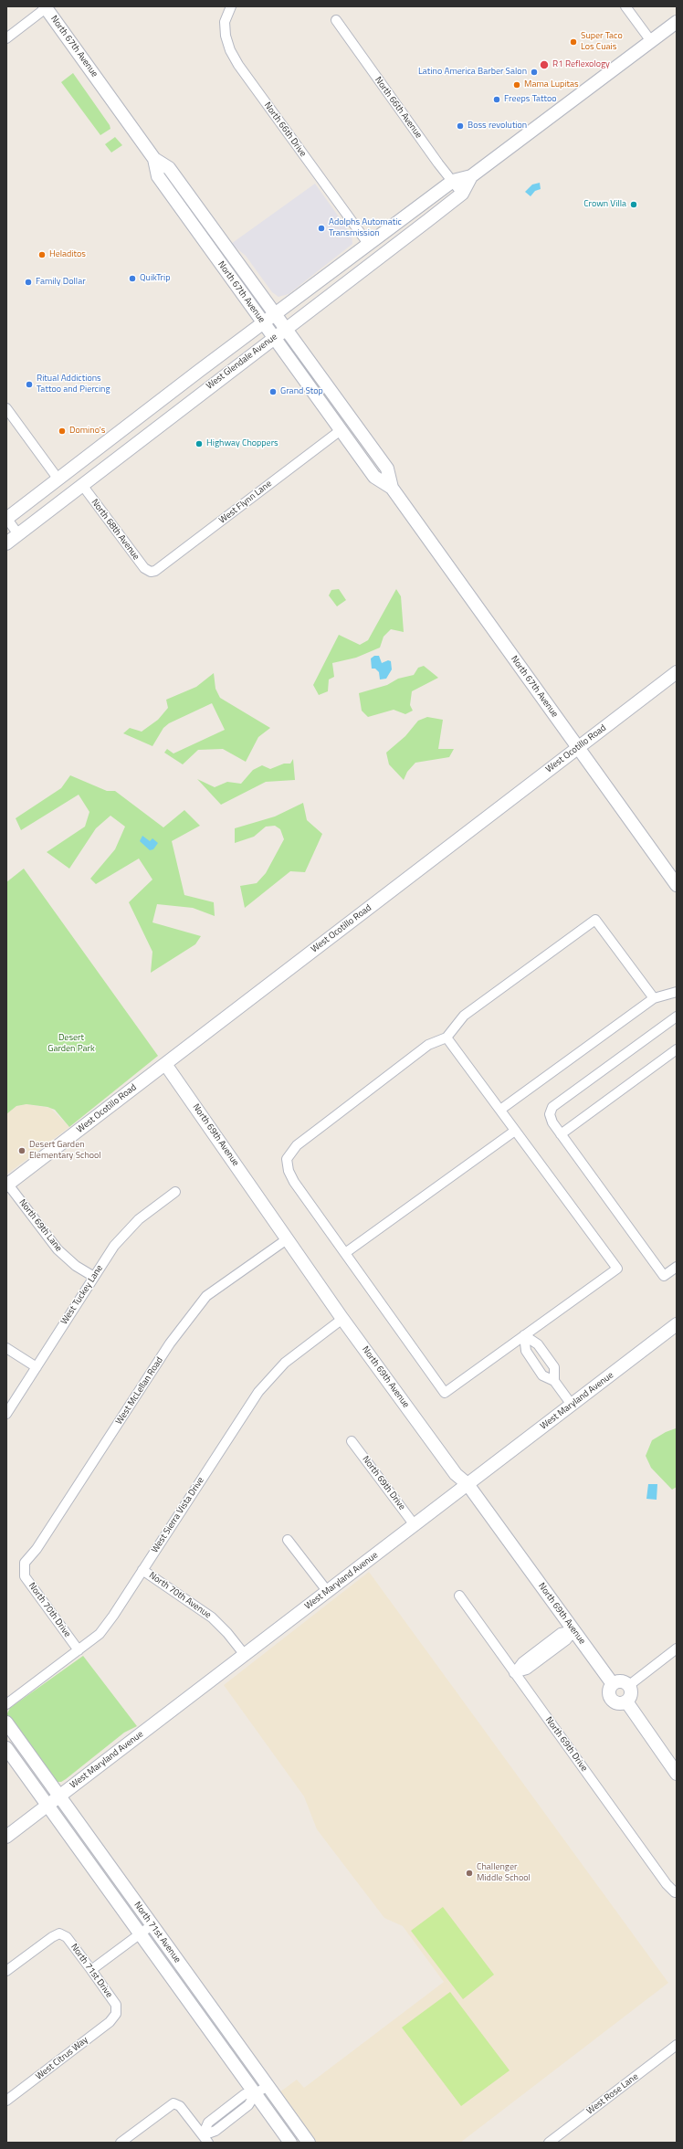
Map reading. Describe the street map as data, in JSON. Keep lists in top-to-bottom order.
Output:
{
  "streets": {
    "street": [
      "North 67th Avenue",
      "North 66th Avenue",
      "North 66th Drive",
      "West Glendale Avenue",
      "West Flynn Lane",
      "North 68th Avenue",
      "West Ocotillo Road",
      "North 69th Avenue",
      "North 69th Lane",
      "West Tuckey Lane",
      "West McLellan Road",
      "West Maryland Avenue",
      "North 69th Drive",
      "West Sierra Vista Drive",
      "North 70th Avenue",
      "North 70th Drive",
      "North 71st Avenue",
      "North 71st Drive",
      "West Citrus Way",
      "West Rose Lane"
    ]
  },
  "crossings": [
    ["North 67th Avenue", "West Glendale Avenue"],
    ["North 67th Avenue", "West Flynn Lane"],
    ["North 67th Avenue", "West Ocotillo Road"],
    ["North 66th Avenue", "West Glendale Avenue"],
    ["North 66th Drive", "West Glendale Avenue"],
    ["West Glendale Avenue", "North 68th Avenue"],
    ["West Flynn Lane", "North 68th Avenue"],
    ["West Ocotillo Road", "North 69th Avenue"],
    ["West Ocotillo Road", "North 69th Lane"],
    ["North 69th Avenue", "West McLellan Road"],
    ["North 69th Avenue", "West Maryland Avenue"],
    ["North 69th Avenue", "West Sierra Vista Drive"],
    ["North 69th Lane", "West Tuckey Lane"],
    ["West McLellan Road", "North 70th Drive"],
    ["West Maryland Avenue", "North 69th Drive"],
    ["West Maryland Avenue", "North 70th Avenue"],
    ["West Maryland Avenue", "North 71st Avenue"],
    ["West Sierra Vista Drive", "North 70th Avenue"],
    ["West Sierra Vista Drive", "North 70th Drive"],
    ["North 71st Drive", "West Citrus Way"]
  ],
  "parks": ["Desert Garden Park"],
  "places": [
    "Super Taco Los Cuais",
    "R1 Reflexology",
    "Latino America Barber Salon",
    "Mama Lupitas",
    "Freeps Tattoo",
    "Boss revolution",
    "Crown Villa",
    "Adolphs Automatic Transmission",
    "Heladitos",
    "QuikTrip",
    "Family Dollar",
    "Ritual Addictions Tattoo and Piercing",
    "Grand Stop",
    "Domino's",
    "Highway Choppers",
    "Desert Garden Elementary School",
    "Challenger Middle School"
  ]
}
